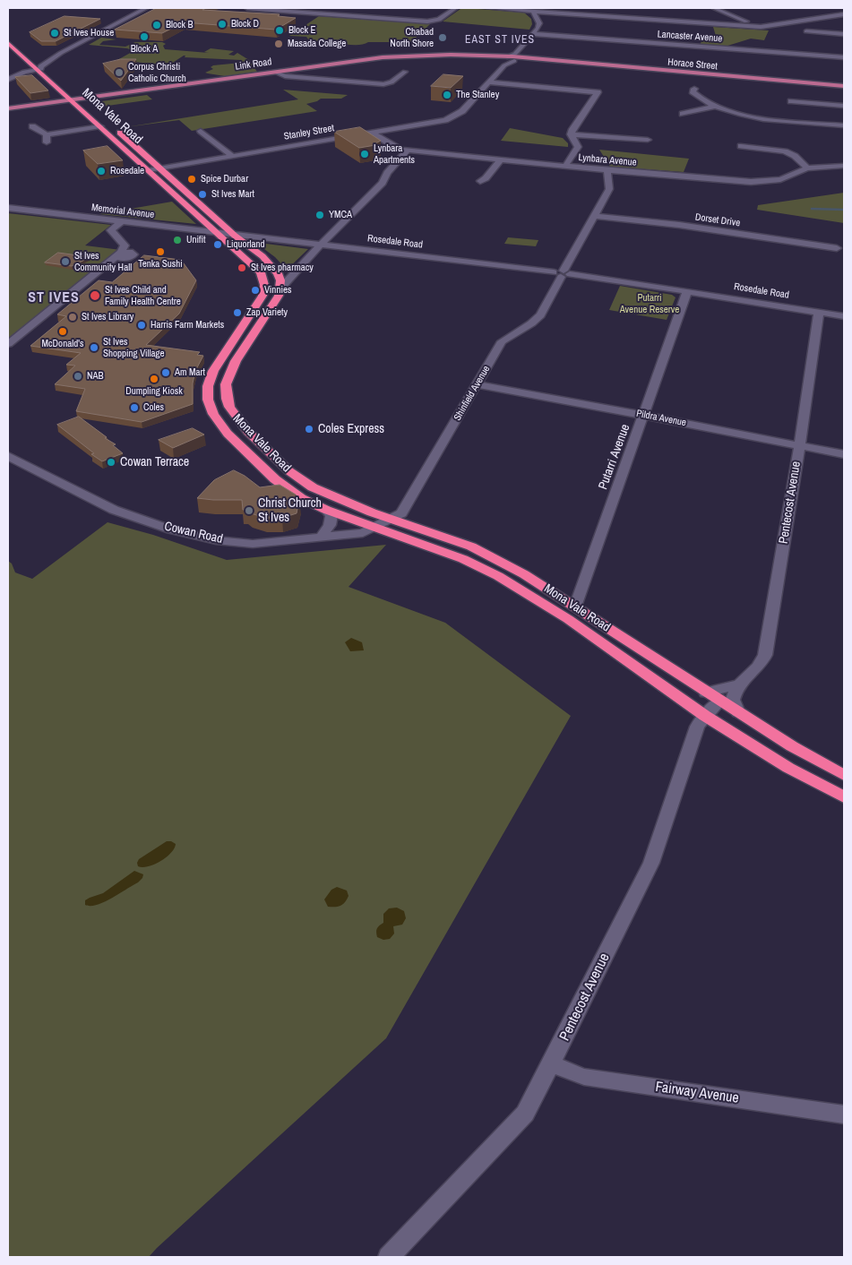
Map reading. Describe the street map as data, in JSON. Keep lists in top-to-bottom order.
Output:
{
  "streets": {
    "highway": ["Mona Vale Road"],
    "main road": ["Link Road", "Horace Street"],
    "street": [
      "Lancaster Avenue",
      "Stanley Street",
      "Lynbara Avenue",
      "Memorial Avenue",
      "Dorset Drive",
      "Rosedale Road",
      "Shinfield Avenue",
      "Pildra Avenue",
      "Putarri Avenue",
      "Pentecost Avenue",
      "Cowan Road",
      "Fairway Avenue"
    ]
  },
  "crossings": [
    ["Lancaster Avenue", "Stanley Street"],
    ["Link Road", "Mona Vale Road"],
    ["Link Road", "Stanley Street"],
    ["Horace Street", "Stanley Street"],
    ["Mona Vale Road", "Stanley Street"],
    ["Mona Vale Road", "Memorial Avenue"],
    ["Mona Vale Road", "Rosedale Road"],
    ["Mona Vale Road", "Shinfield Avenue"],
    ["Mona Vale Road", "Putarri Avenue"],
    ["Mona Vale Road", "Pentecost Avenue"],
    ["Mona Vale Road", "Cowan Road"],
    ["Stanley Street", "Lynbara Avenue"],
    ["Lynbara Avenue", "Shinfield Avenue"],
    ["Memorial Avenue", "Rosedale Road"],
    ["Dorset Drive", "Shinfield Avenue"],
    ["Rosedale Road", "Shinfield Avenue"],
    ["Rosedale Road", "Putarri Avenue"],
    ["Rosedale Road", "Pentecost Avenue"],
    ["Shinfield Avenue", "Pildra Avenue"],
    ["Shinfield Avenue", "Cowan Road"],
    ["Pildra Avenue", "Putarri Avenue"],
    ["Pildra Avenue", "Pentecost Avenue"],
    ["Pentecost Avenue", "Fairway Avenue"]
  ],
  "districts": ["EAST ST IVES", "ST IVES"],
  "parks": ["Putarri Avenue Reserve"],
  "places": [
    "Block D",
    "Block B",
    "Block E",
    "St Ives House",
    "Block A",
    "Chabad North Shore",
    "Masada College",
    "Corpus Christi Catholic Church",
    "The Stanley",
    "Lynbara Apartments",
    "Rosedale",
    "Spice Durbar",
    "St Ives Mart",
    "YMCA",
    "Unifit",
    "Liquorland",
    "Tenka Sushi",
    "St Ives Community Hall",
    "St Ives pharmacy",
    "Vinnies",
    "St Ives Child and Family Health Centre",
    "Zap Variety",
    "St Ives Library",
    "Harris Farm Markets",
    "McDonald's",
    "St Ives Shopping Village",
    "Am Mart",
    "NAB",
    "Dumpling Kiosk",
    "Coles",
    "Coles Express",
    "Cowan Terrace",
    "Christ Church St Ives"
  ]
}
